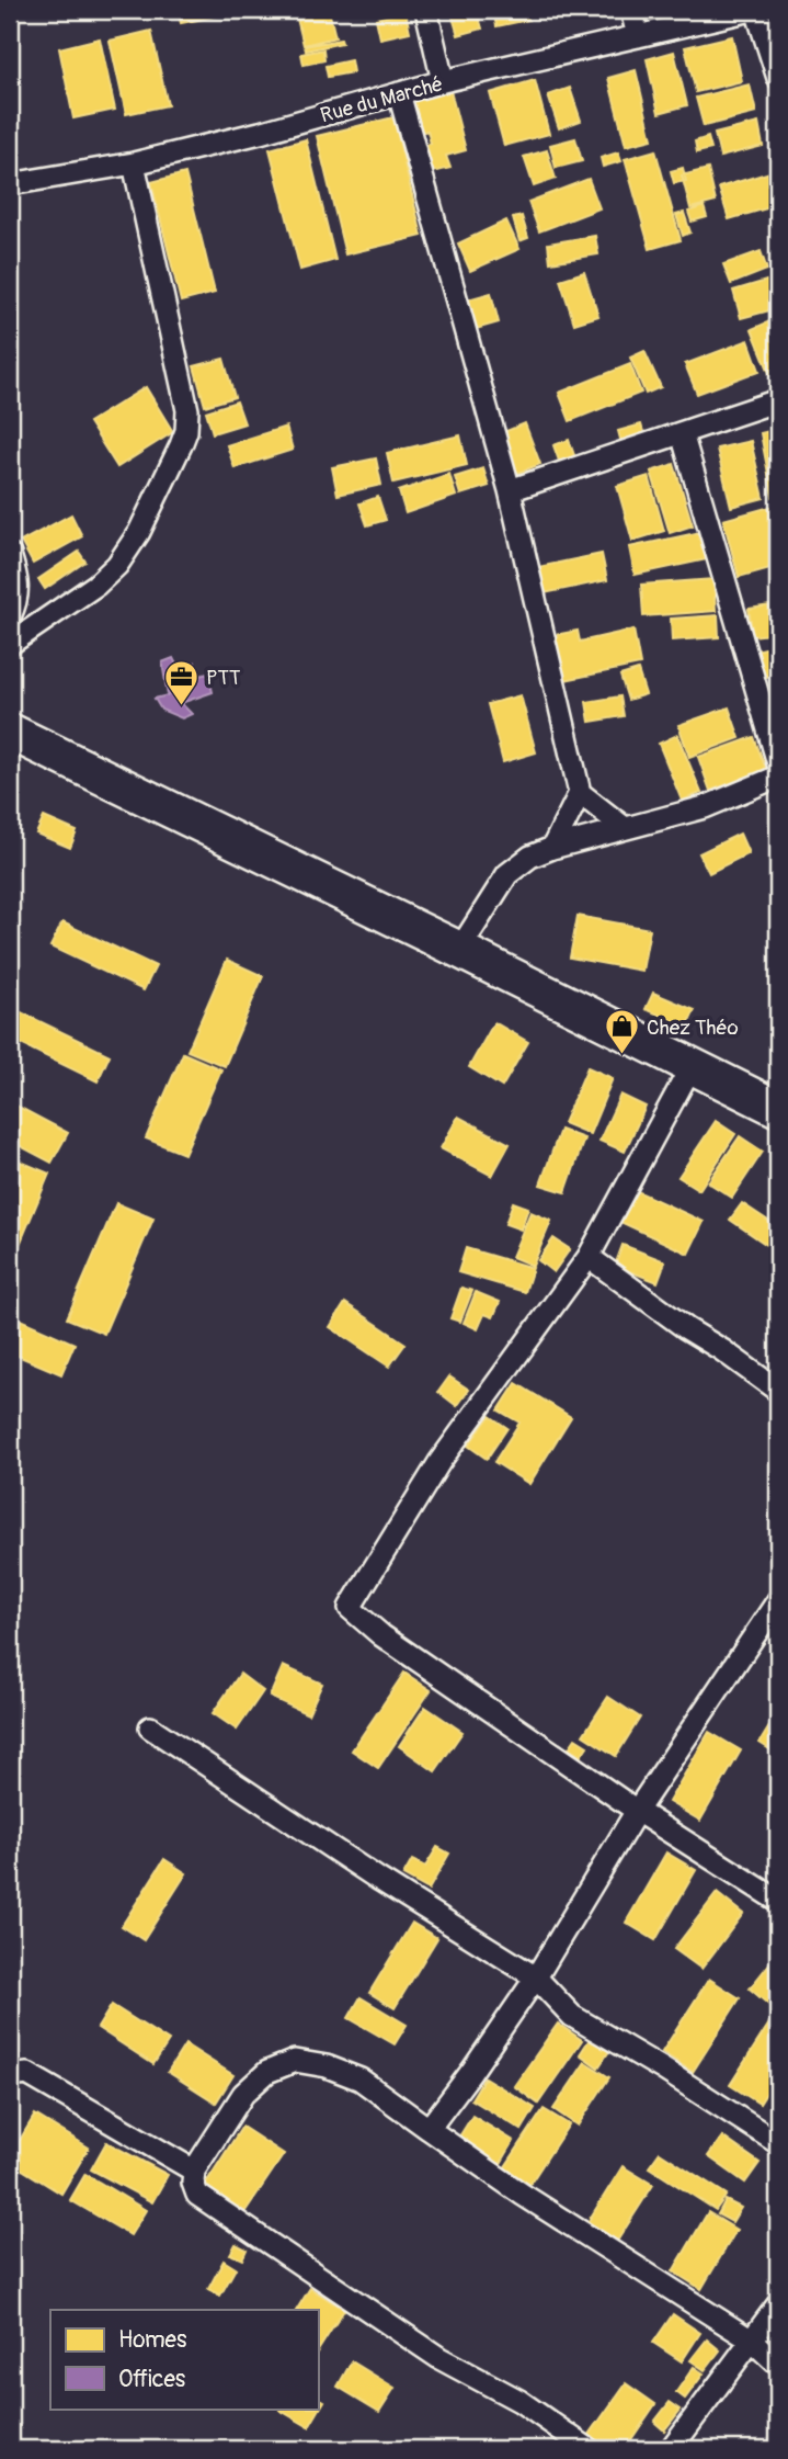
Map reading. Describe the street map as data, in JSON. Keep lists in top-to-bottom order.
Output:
{
  "streets": {
    "street": ["Rue du Marché"]
  },
  "places": {
    "office": ["PTT"],
    "shop": ["Chez Théo"]
  },
  "legend": ["Homes", "Offices"]
}
